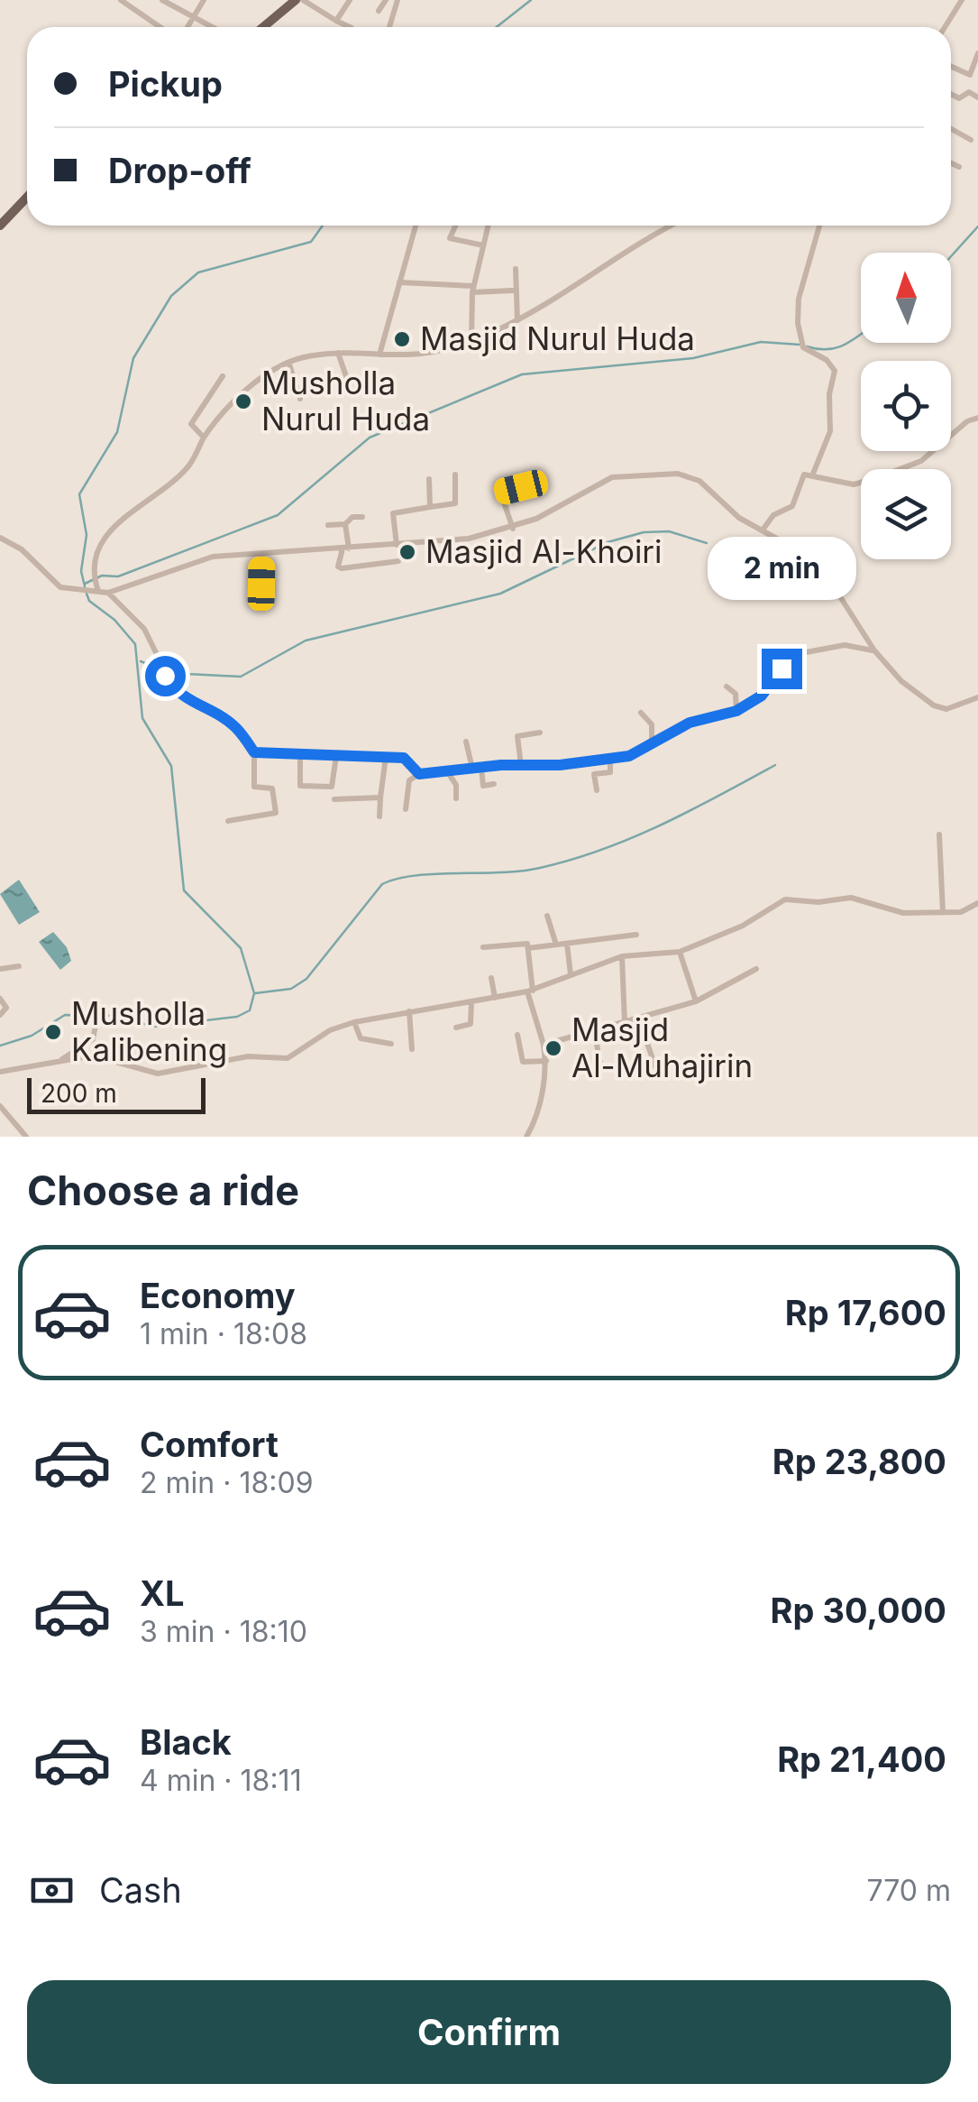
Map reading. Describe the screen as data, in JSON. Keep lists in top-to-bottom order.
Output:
{
  "places": [
    "Masjid Nurul Huda",
    "Musholla Nurul Huda",
    "Masjid Al-Khoiri",
    "Musholla Kalibening",
    "Masjid Al-Muhajirin"
  ],
  "scale_bar": "200 m",
  "north": "top",
  "page": {
    "banner": ["Pickup", "Drop-off"],
    "bubble": "2 min",
    "scale": "200 m",
    "heading": "Choose a ride",
    "list": [
      {
        "name": "Economy",
        "note": "1 min · 18:08",
        "value": "Rp 17,600"
      },
      {
        "name": "Comfort",
        "note": "2 min · 18:09",
        "value": "Rp 23,800"
      },
      {
        "name": "XL",
        "note": "3 min · 18:10",
        "value": "Rp 30,000"
      },
      {
        "name": "Black",
        "note": "4 min · 18:11",
        "value": "Rp 21,400"
      }
    ],
    "pay": ["Cash", "770 m"],
    "buttons": "Confirm"
  }
}
